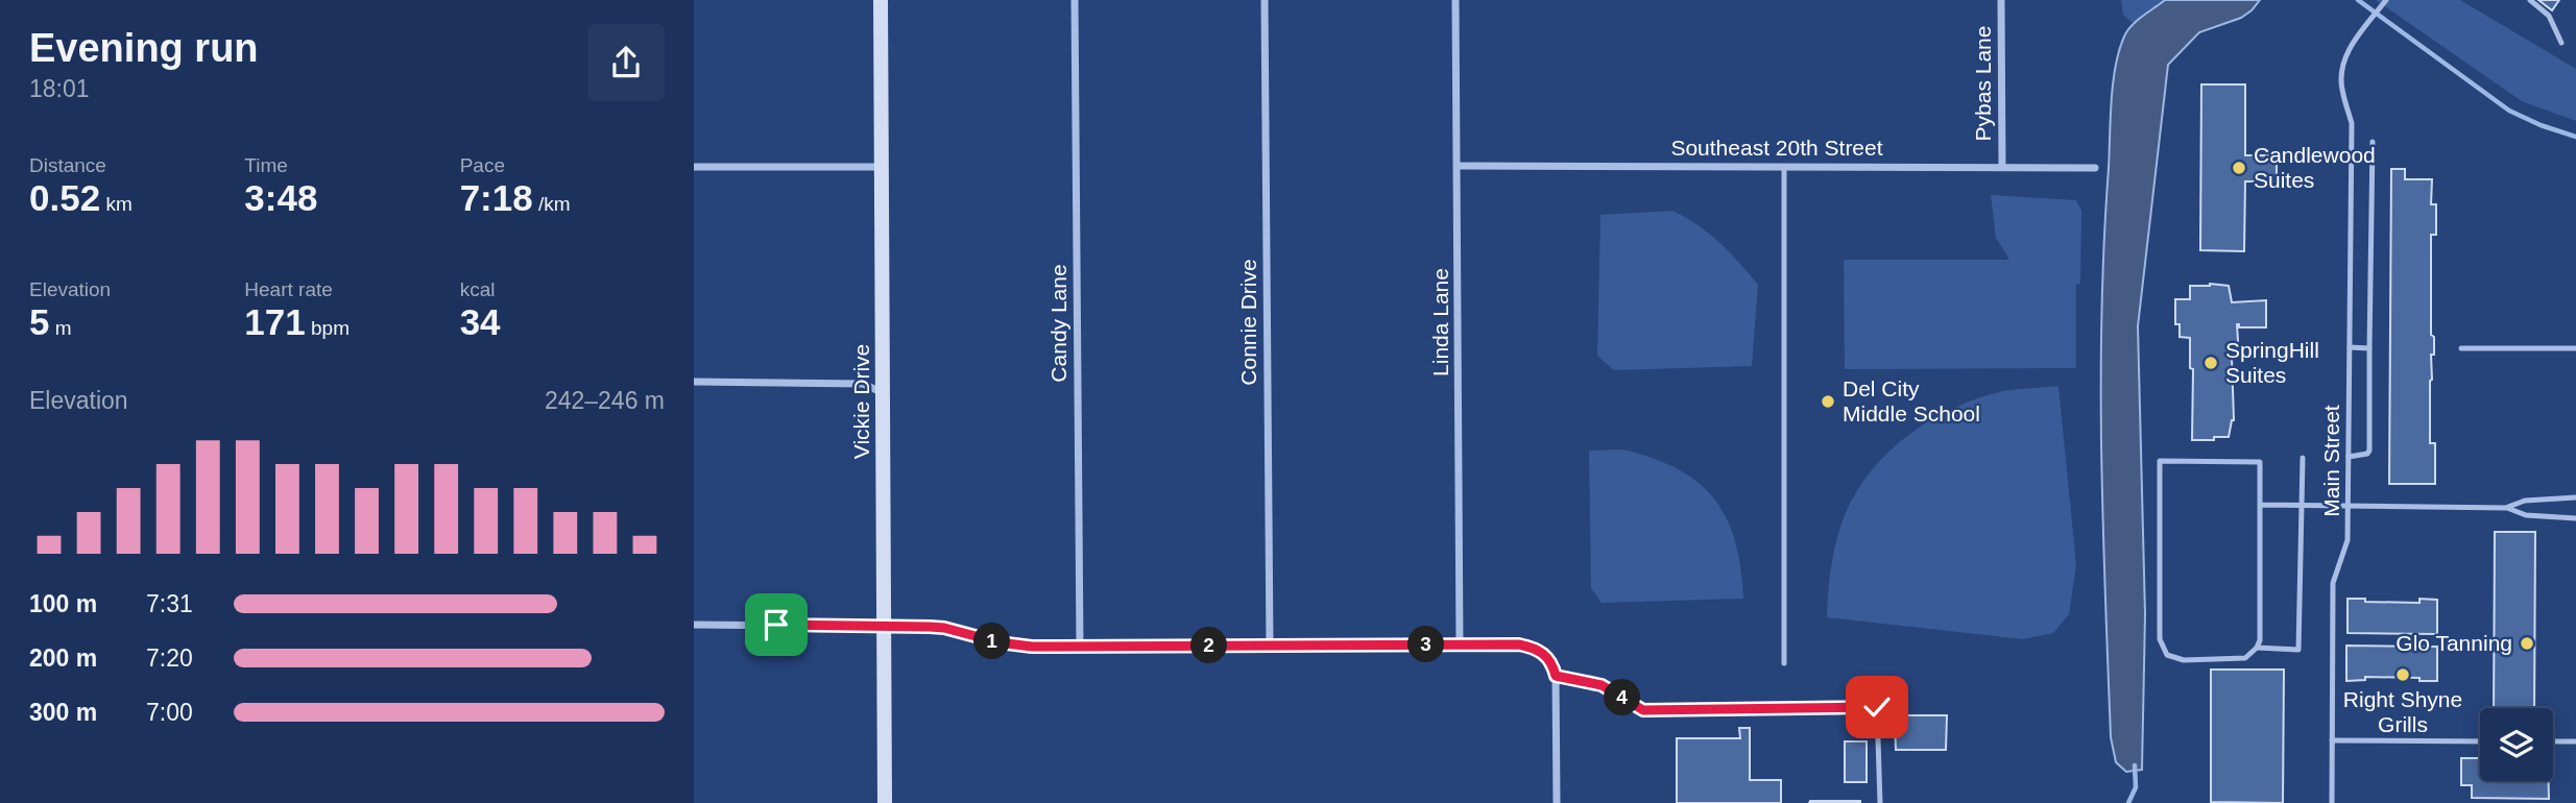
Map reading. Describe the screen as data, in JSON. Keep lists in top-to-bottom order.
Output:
{
  "streets": {
    "street": [
      "Pybas Lane",
      "Southeast 20th Street",
      "Connie Drive",
      "Linda Lane",
      "Candy Lane",
      "Vickie Drive"
    ],
    "lane": ["Main Street"]
  },
  "crossings": [
    ["Pybas Lane", "Southeast 20th Street"],
    ["Southeast 20th Street", "Linda Lane"]
  ],
  "places": [
    "Candlewood Suites",
    "SpringHill Suites",
    "Del City Middle School",
    "Glo Tanning",
    "Right Shyne Grills"
  ],
  "page": {
    "heading": ["Evening run", "18:01"],
    "stats": [
      ["Distance", "0.52 km"],
      ["Time", "3:48"],
      ["Pace", "7:18 /km"],
      ["Elevation", "5 m"],
      ["Heart rate", "171 bpm"],
      ["kcal", "34"]
    ],
    "chart": ["Elevation", "242–246 m"],
    "list": [
      {
        "name": "100 m",
        "note": "7:31"
      },
      {
        "name": "200 m",
        "note": "7:20"
      },
      {
        "name": "300 m",
        "note": "7:00"
      }
    ],
    "pins": [
      "1",
      "3",
      "2",
      "4"
    ]
  }
}
